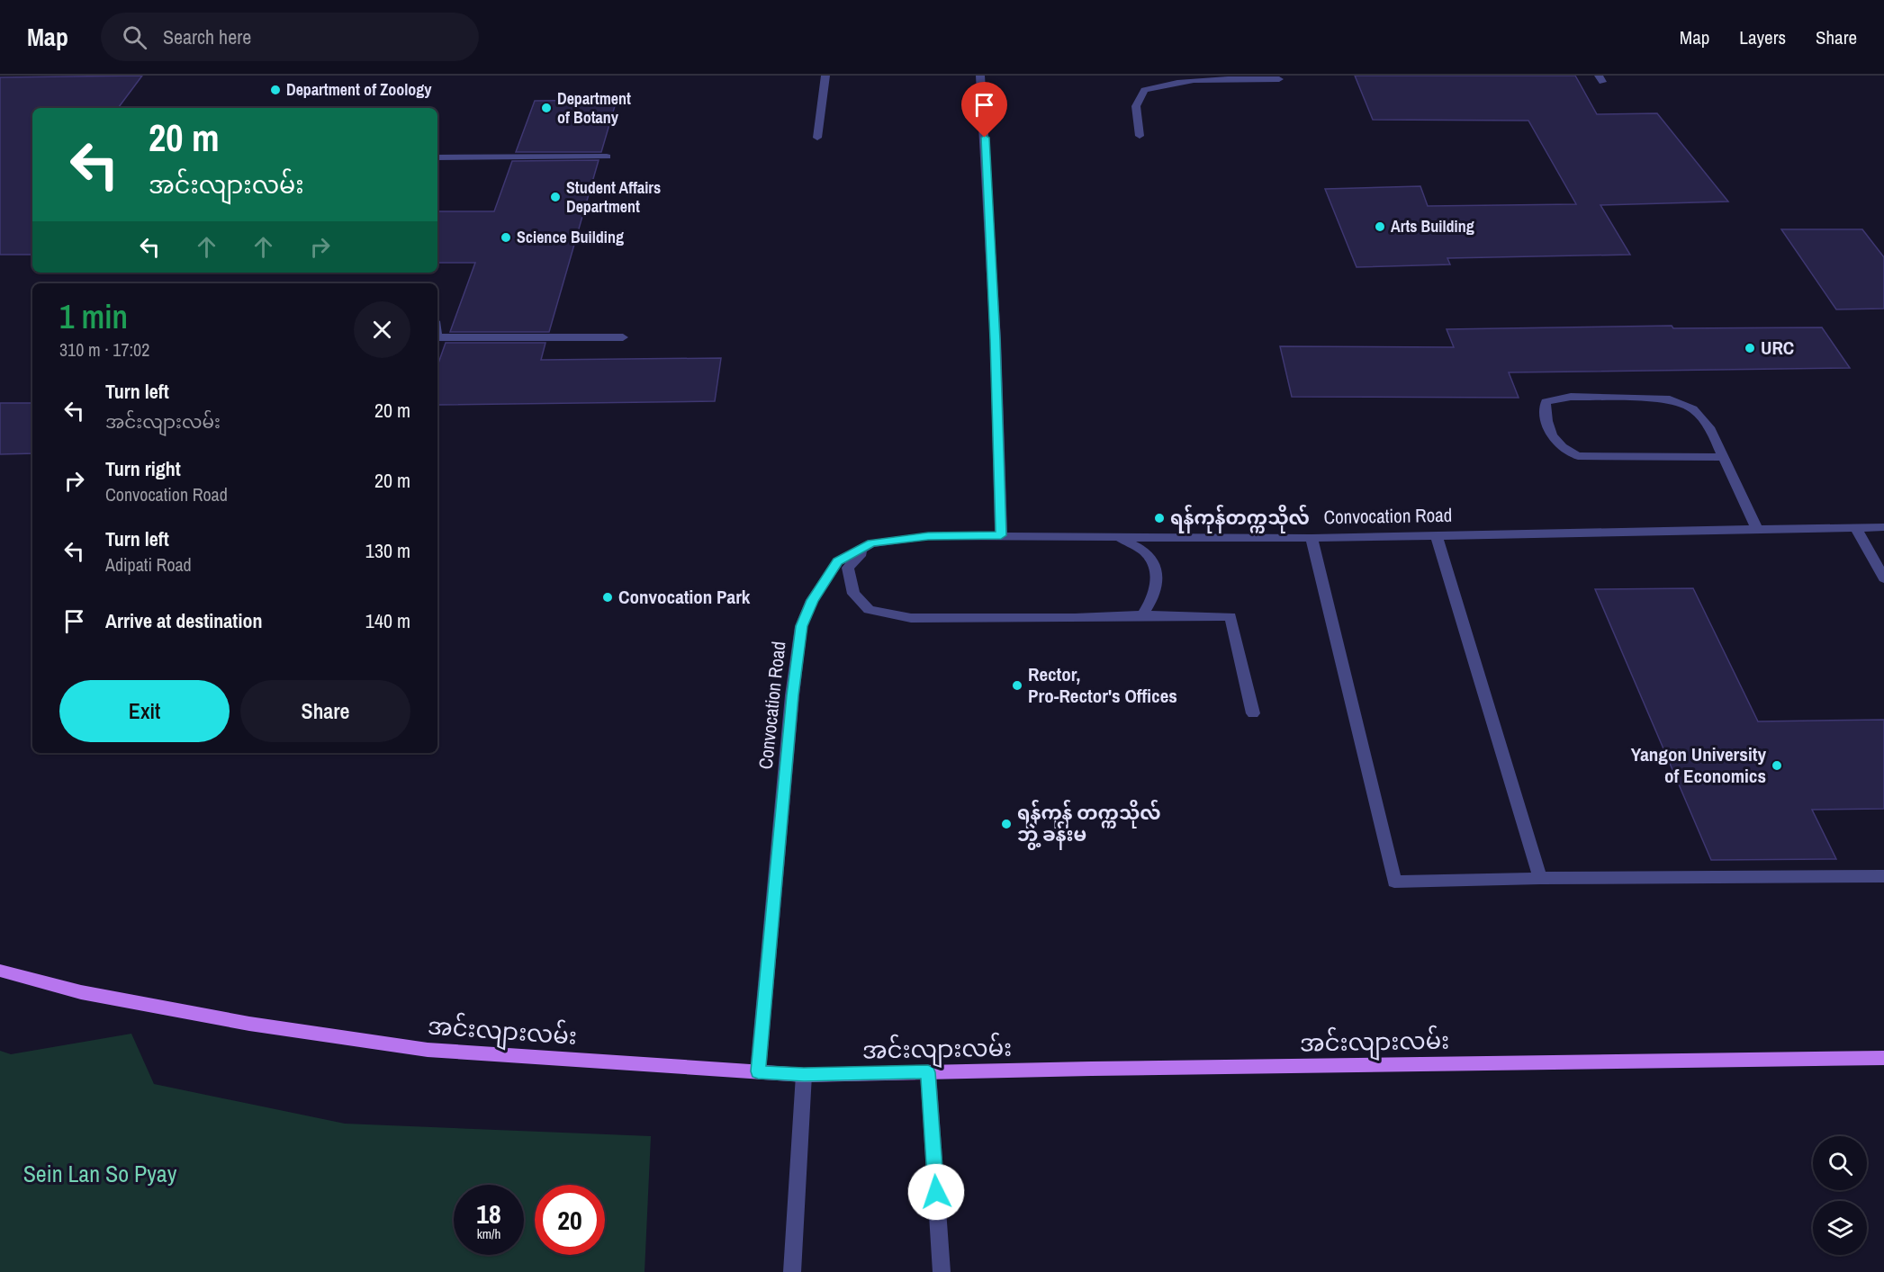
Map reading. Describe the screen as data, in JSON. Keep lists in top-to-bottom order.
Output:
{
  "streets": {
    "main road": ["အင်းလျားလမ်း"],
    "street": ["Convocation Road"]
  },
  "crossings": [
    ["Convocation Road", "အင်းလျားလမ်း"]
  ],
  "parks": ["Sein Lan So Pyay"],
  "places": [
    "Department of Zoology",
    "Department of Botany",
    "Student Affairs Department",
    "Arts Building",
    "Science Building",
    "URC",
    "ရန်ကုန်တက္ကသိုလ်",
    "Convocation Park",
    "Rector, Pro-Rector's Offices",
    "Yangon University of Economics",
    "ရန်ကုန် တက္ကသိုလ် ဘွဲ့ ခန်းမ"
  ],
  "page": {
    "header": "Map",
    "search": "Search here",
    "nav": ["Map", "Layers", "Share"],
    "turn": ["20 m", "အင်းလျားလမ်း"],
    "heading": ["1 min", "310 m · 17:02"],
    "list": [
      {
        "name": "Turn left",
        "note": "အင်းလျားလမ်း",
        "value": "20 m"
      },
      {
        "name": "Turn right",
        "note": "Convocation Road",
        "value": "20 m"
      },
      {
        "name": "Turn left",
        "note": "Adipati Road",
        "value": "130 m"
      },
      {
        "name": "Arrive at destination",
        "value": "140 m"
      }
    ],
    "buttons": ["Exit", "Share"],
    "speed": "18 km/h",
    "limit": "20"
  }
}
